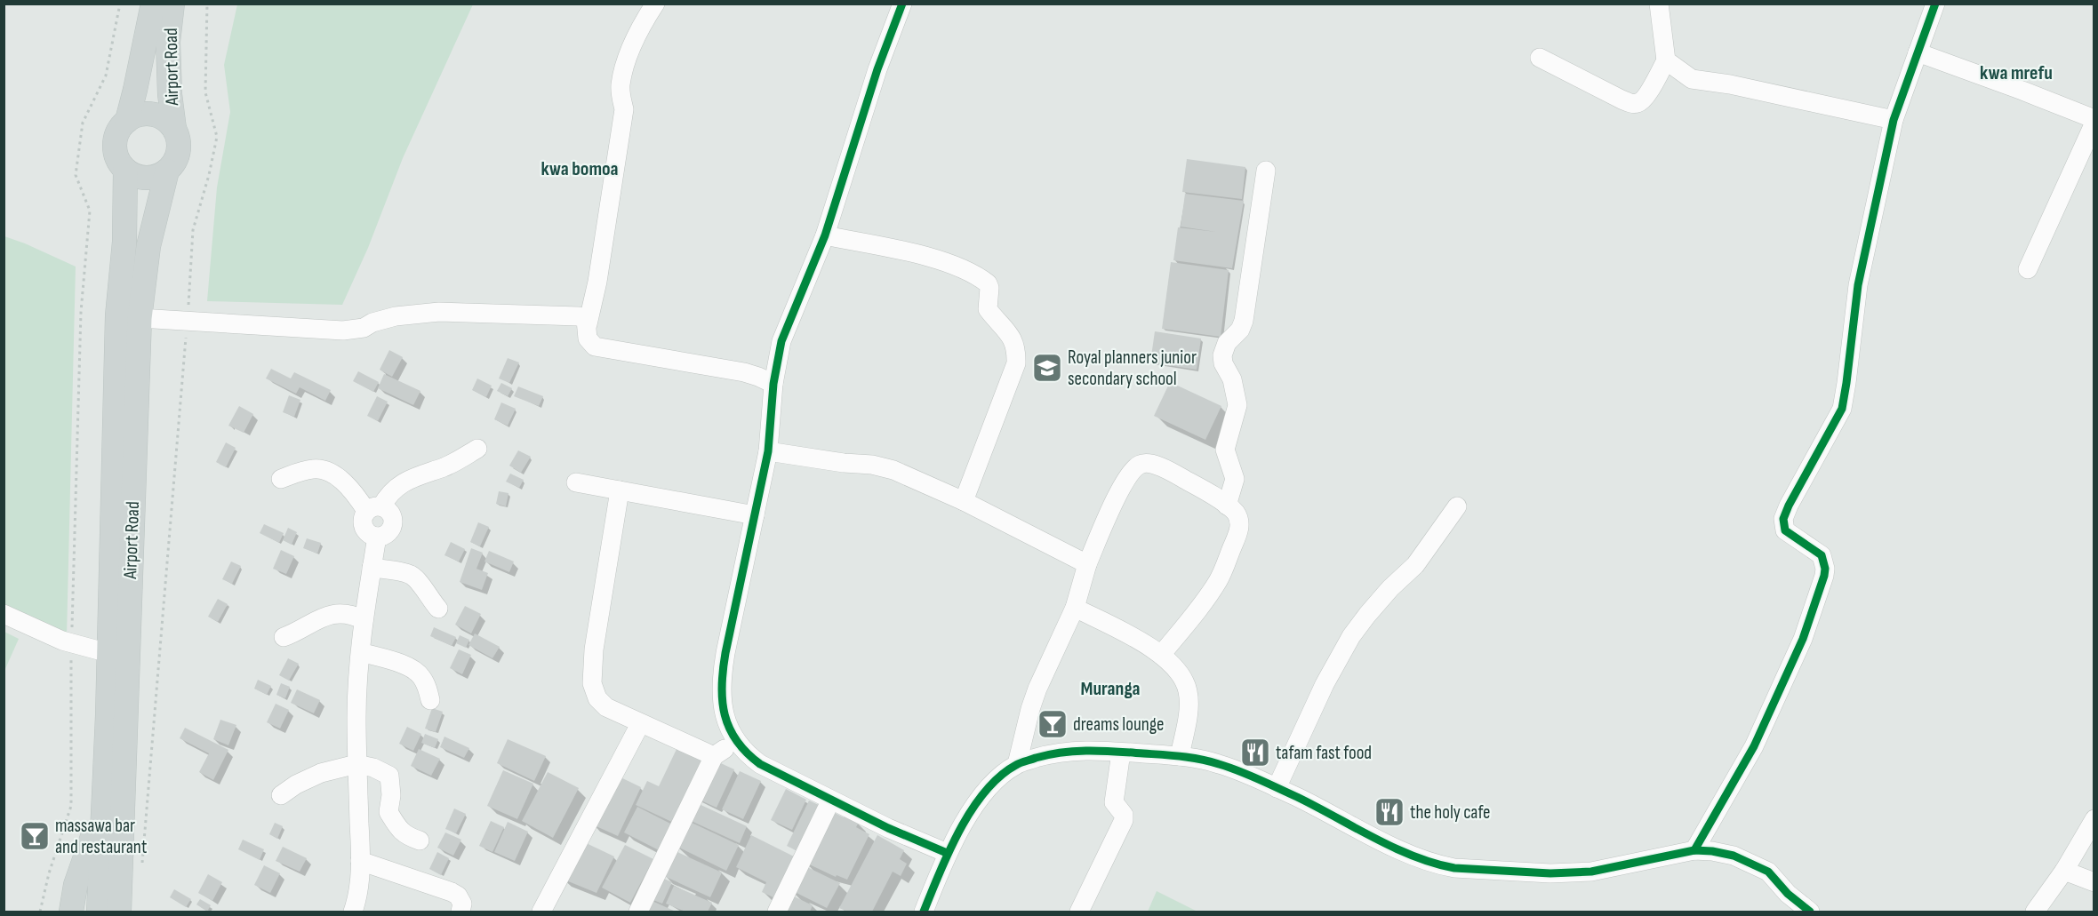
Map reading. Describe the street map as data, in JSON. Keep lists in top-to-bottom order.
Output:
{
  "streets": {
    "main road": ["Airport Road"]
  },
  "districts": ["kwa mrefu", "kwa bomoa", "Muranga"],
  "places": {
    "school or university": ["Royal planners junior secondary school"],
    "bar": ["dreams lounge", "massawa bar and restaurant"],
    "restaurant": ["tafam fast food", "the holy cafe"]
  }
}
